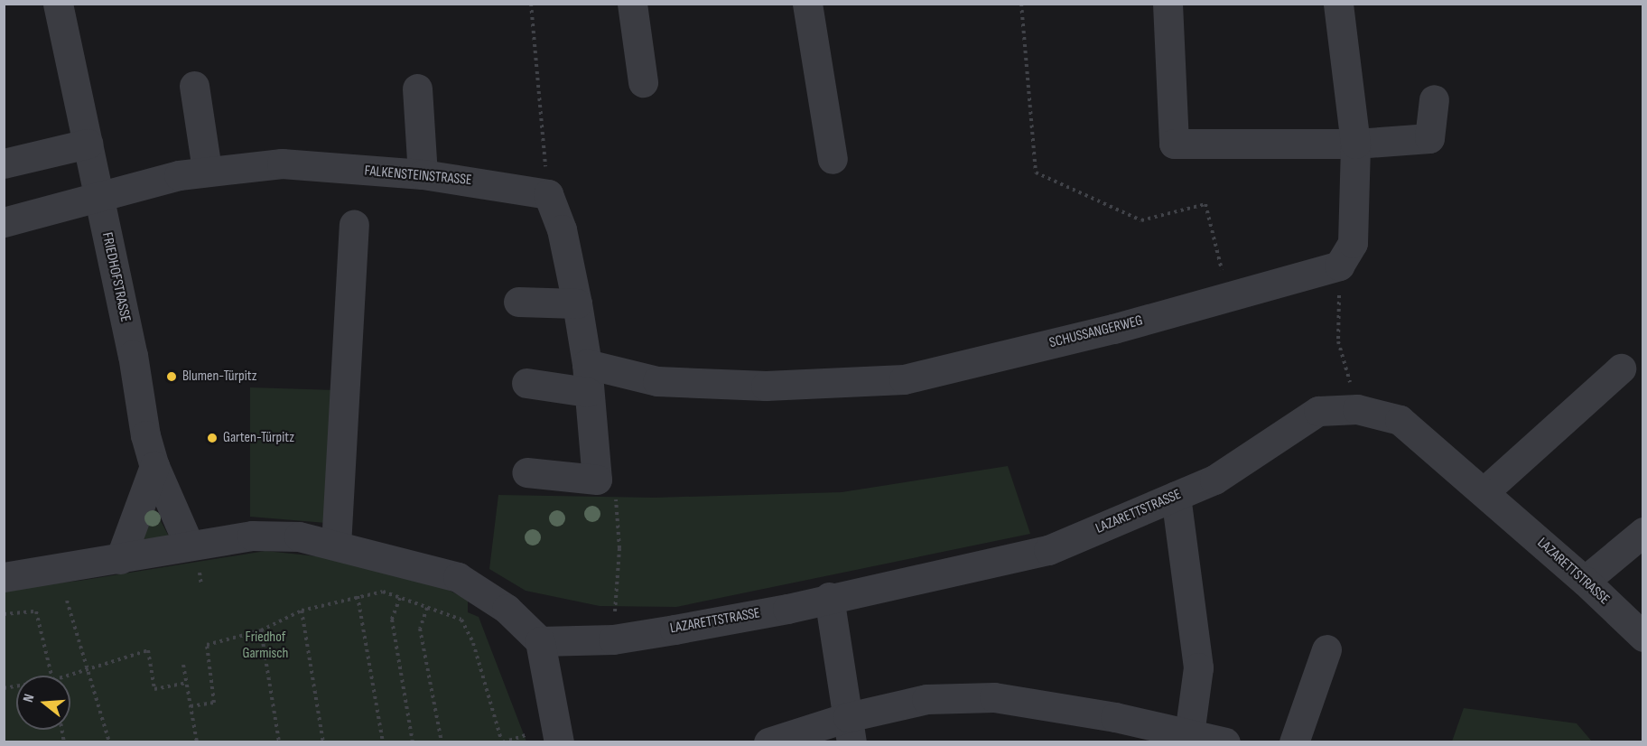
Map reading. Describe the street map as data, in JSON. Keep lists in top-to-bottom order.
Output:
{
  "streets": {
    "street": [
      "FALKENSTEINSTRASSE",
      "FRIEDHOFSTRASSE",
      "SCHUSSANGERWEG",
      "LAZARETTSTRASSE"
    ]
  },
  "crossings": [
    ["FALKENSTEINSTRASSE", "FRIEDHOFSTRASSE"]
  ],
  "parks": ["Friedhof Garmisch"],
  "places": ["Blumen-Türpitz", "Garten-Türpitz"],
  "north": "left"
}
